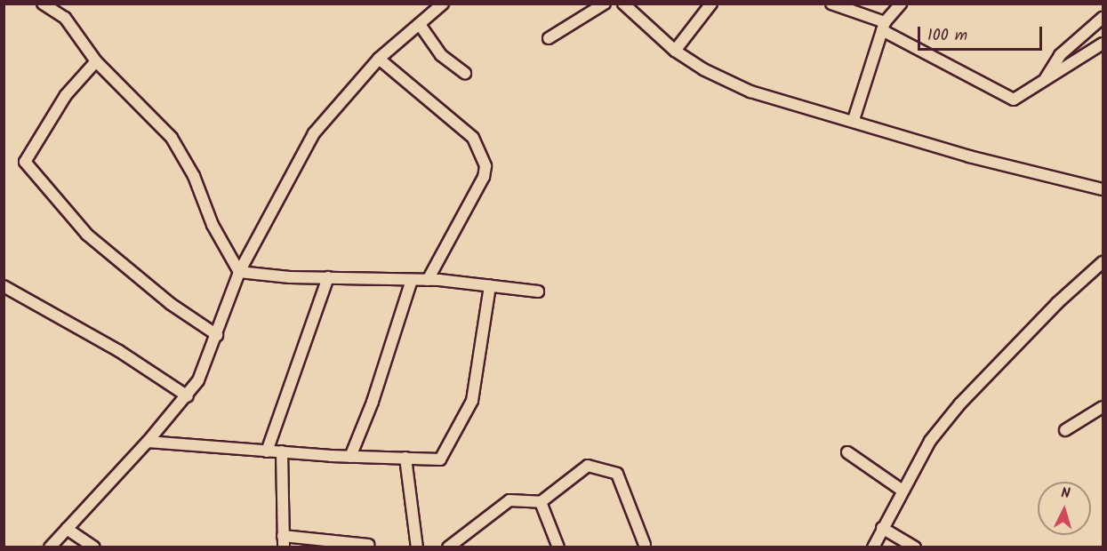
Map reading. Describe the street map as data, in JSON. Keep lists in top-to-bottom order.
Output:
{
  "scale_bar": "100 m",
  "north": "top"
}
